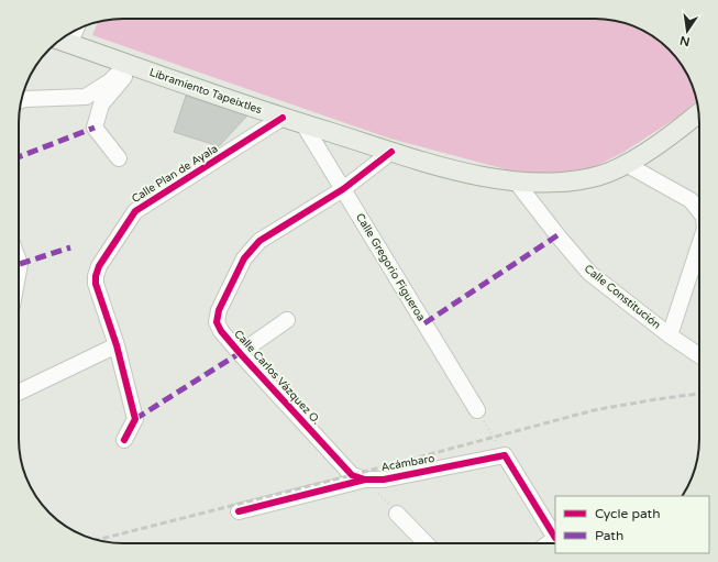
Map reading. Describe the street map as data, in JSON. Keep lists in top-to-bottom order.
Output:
{
  "streets": {
    "main road": ["Libramiento Tapeixtles"],
    "street": [
      "Calle Plan de Ayala",
      "Calle Gregorio Figueroa",
      "Calle Constitución",
      "Calle Carlos Vázquez O.",
      "Acámbaro"
    ]
  },
  "crossings": [
    ["Libramiento Tapeixtles", "Calle Plan de Ayala"],
    ["Libramiento Tapeixtles", "Calle Gregorio Figueroa"],
    ["Libramiento Tapeixtles", "Calle Constitución"],
    ["Libramiento Tapeixtles", "Calle Carlos Vázquez O."],
    ["Calle Gregorio Figueroa", "Calle Carlos Vázquez O."],
    ["Calle Carlos Vázquez O.", "Acámbaro"]
  ],
  "legend": ["Cycle path", "Path"],
  "north": "bottom"
}
